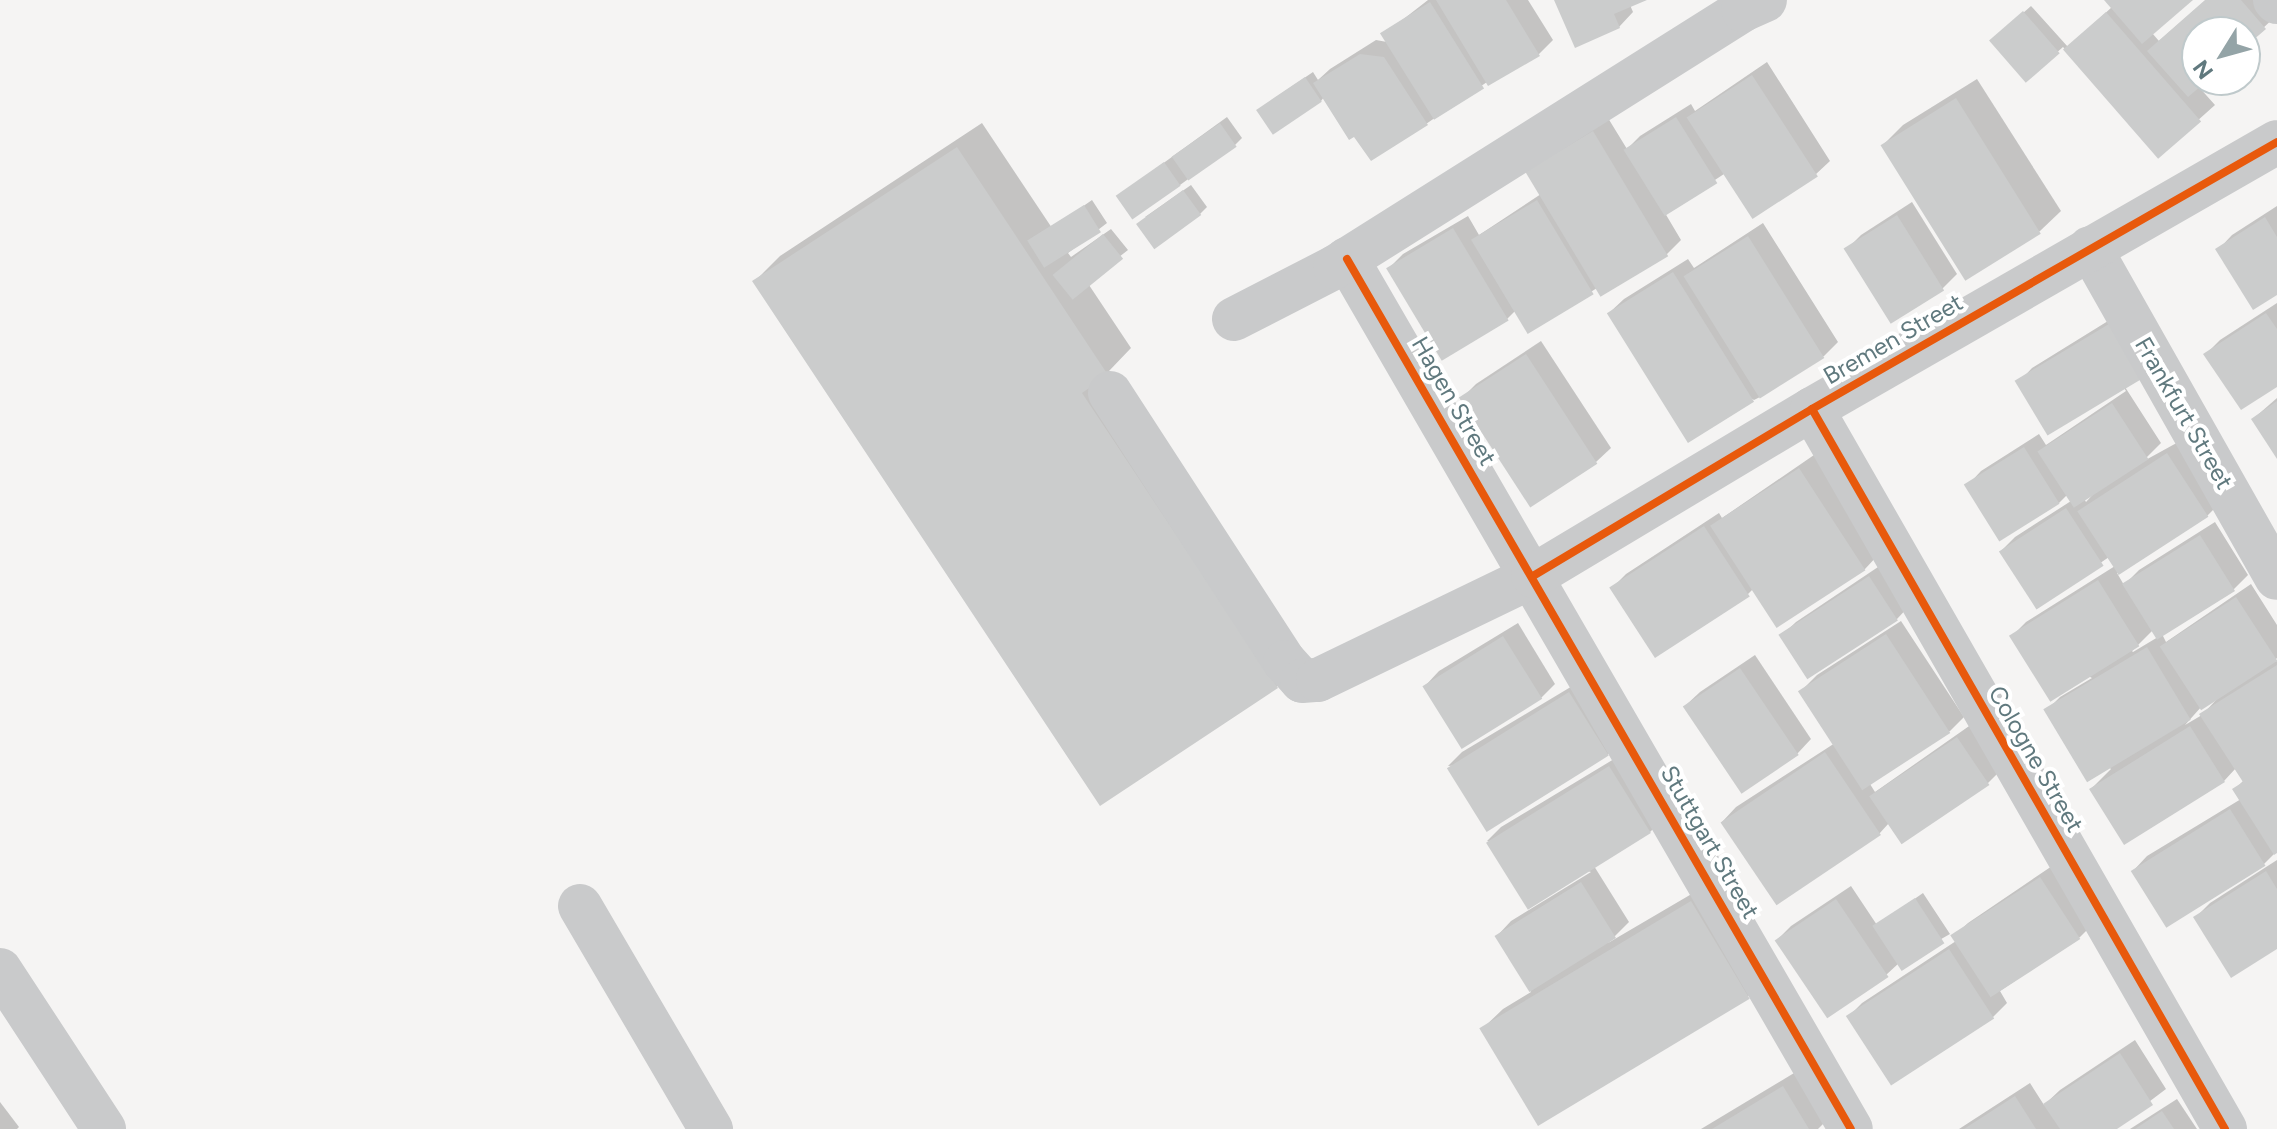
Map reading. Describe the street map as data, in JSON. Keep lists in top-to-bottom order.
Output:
{
  "streets": {
    "street": [
      "Bremen Street",
      "Hagen Street",
      "Frankfurt Street",
      "Cologne Street",
      "Stuttgart Street"
    ]
  },
  "crossings": [
    ["Bremen Street", "Hagen Street"],
    ["Bremen Street", "Frankfurt Street"],
    ["Bremen Street", "Cologne Street"],
    ["Bremen Street", "Stuttgart Street"],
    ["Hagen Street", "Stuttgart Street"]
  ],
  "north": "bottom left"
}
